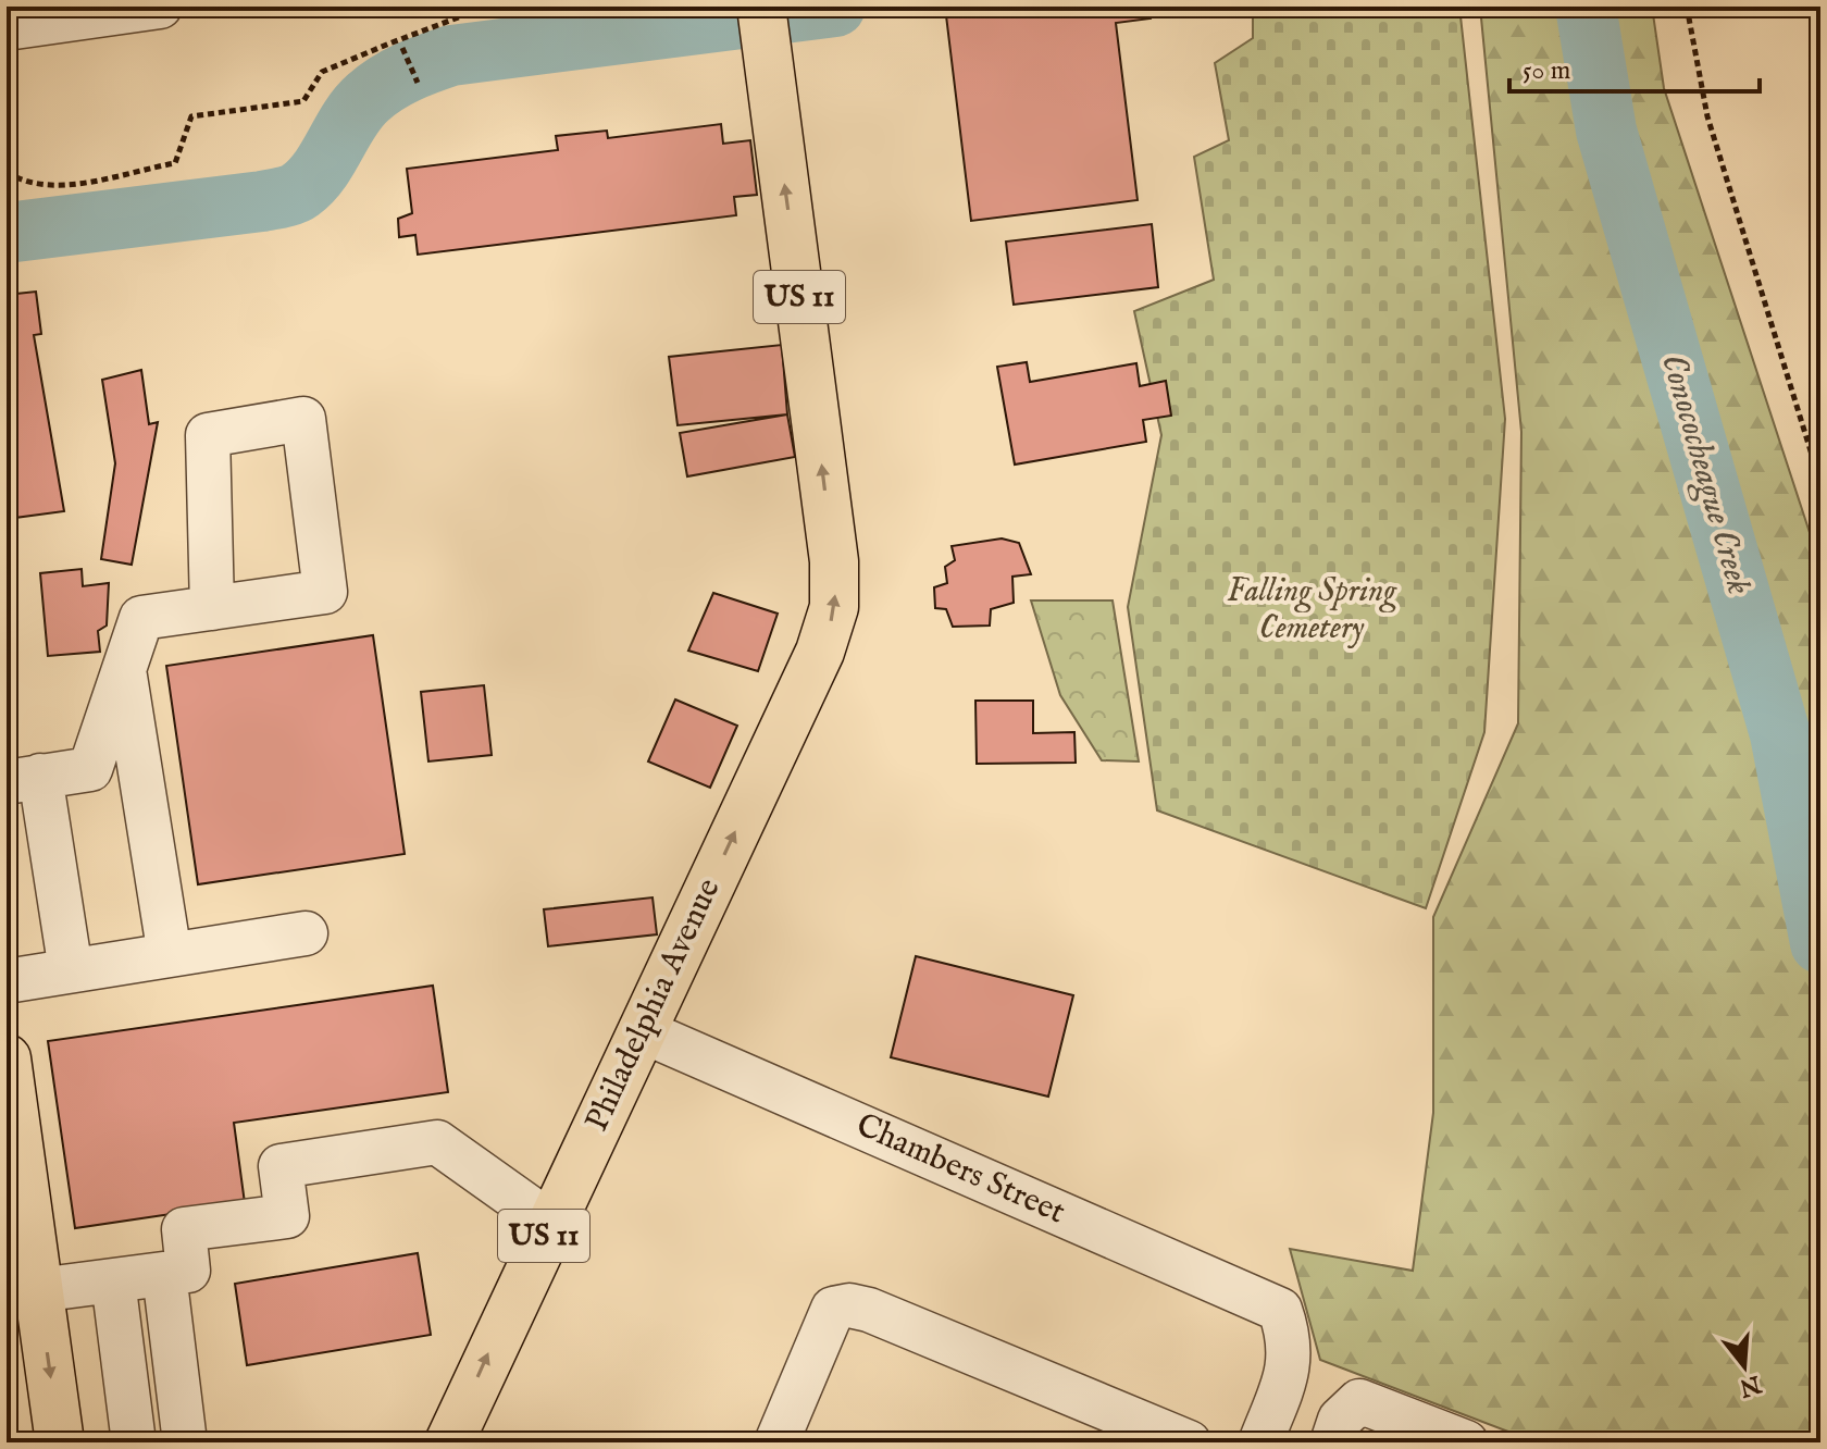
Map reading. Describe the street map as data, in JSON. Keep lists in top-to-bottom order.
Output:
{
  "streets": {
    "main road": ["US 11", "Philadelphia Avenue"],
    "street": ["Chambers Street"]
  },
  "crossings": [
    ["Philadelphia Avenue", "Chambers Street"]
  ],
  "one_way": ["Philadelphia Avenue"],
  "water": ["Conococheague Creek"],
  "parks": ["Falling Spring Cemetery"],
  "scale_bar": "50 m",
  "north": "bottom"
}
